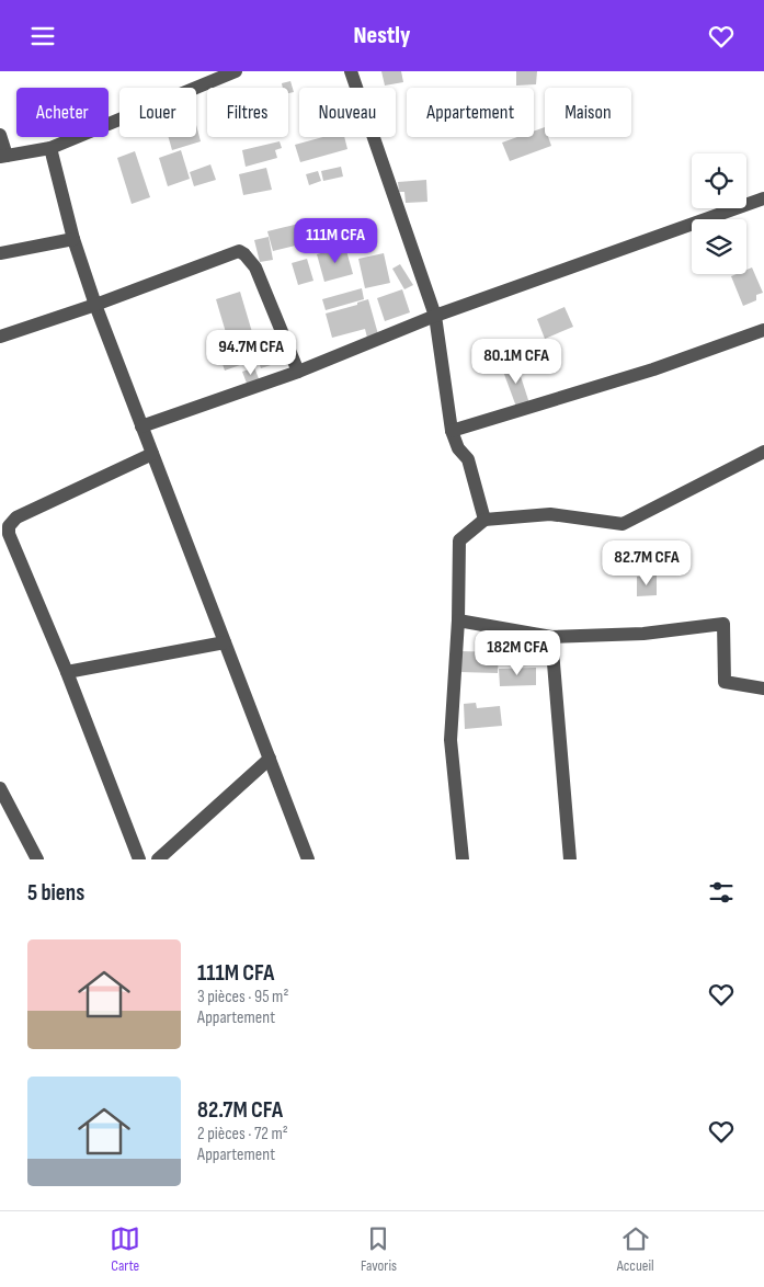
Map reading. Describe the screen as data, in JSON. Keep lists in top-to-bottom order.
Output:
{
  "page": {
    "header": "Nestly",
    "chip": [
      "Acheter",
      "Louer",
      "Filtres",
      "Nouveau",
      "Appartement",
      "Maison"
    ],
    "price": [
      "111M CFA",
      "94.7M CFA",
      "80.1M CFA",
      "82.7M CFA",
      "182M CFA"
    ],
    "heading": "5 biens",
    "list": [
      {
        "name": "111M CFA",
        "note": "3 pièces · 95 m² · Appartement"
      },
      {
        "name": "82.7M CFA",
        "note": "2 pièces · 72 m² · Appartement"
      }
    ],
    "tabs": ["Carte", "Favoris", "Accueil"]
  }
}
